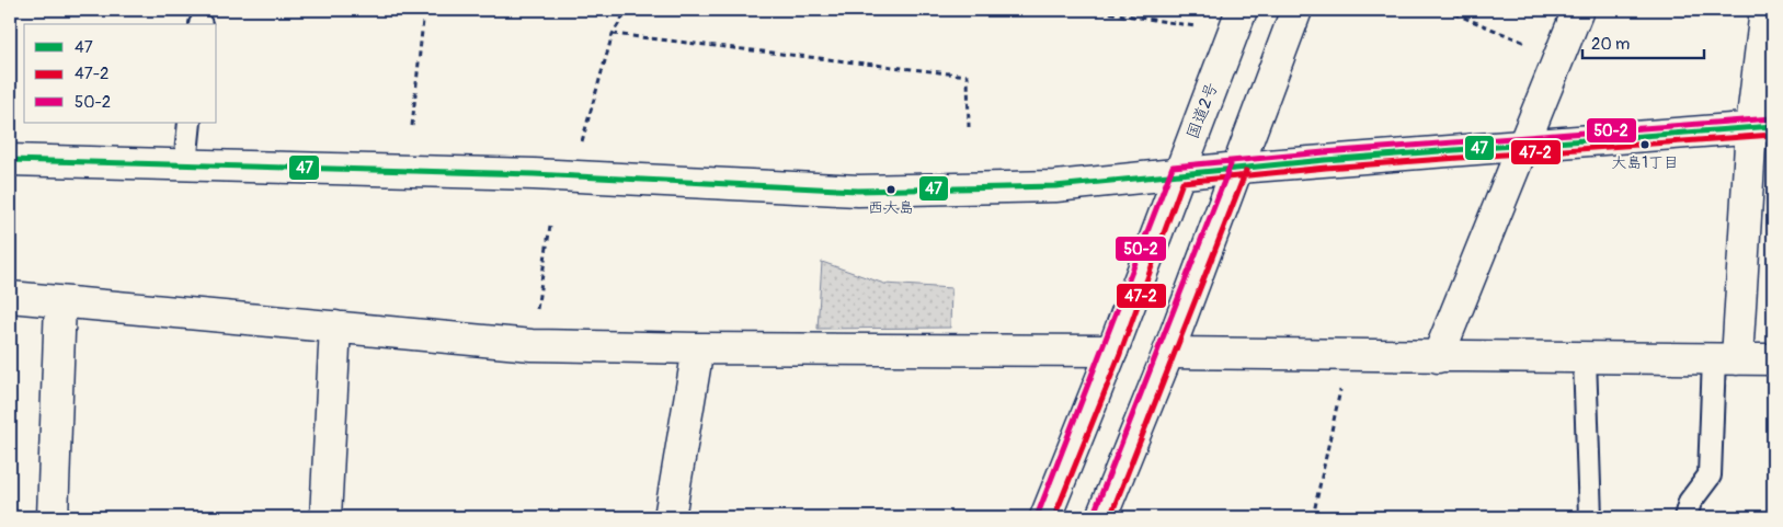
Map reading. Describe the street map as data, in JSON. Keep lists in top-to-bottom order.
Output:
{
  "streets": {
    "main road": ["国道2号"]
  },
  "places": ["大島1丁目", "西大島"],
  "lines": ["transit line 50-2", "transit line 47", "transit line 47-2"],
  "legend": ["47", "47-2", "50-2"],
  "scale_bar": "20 m"
}
